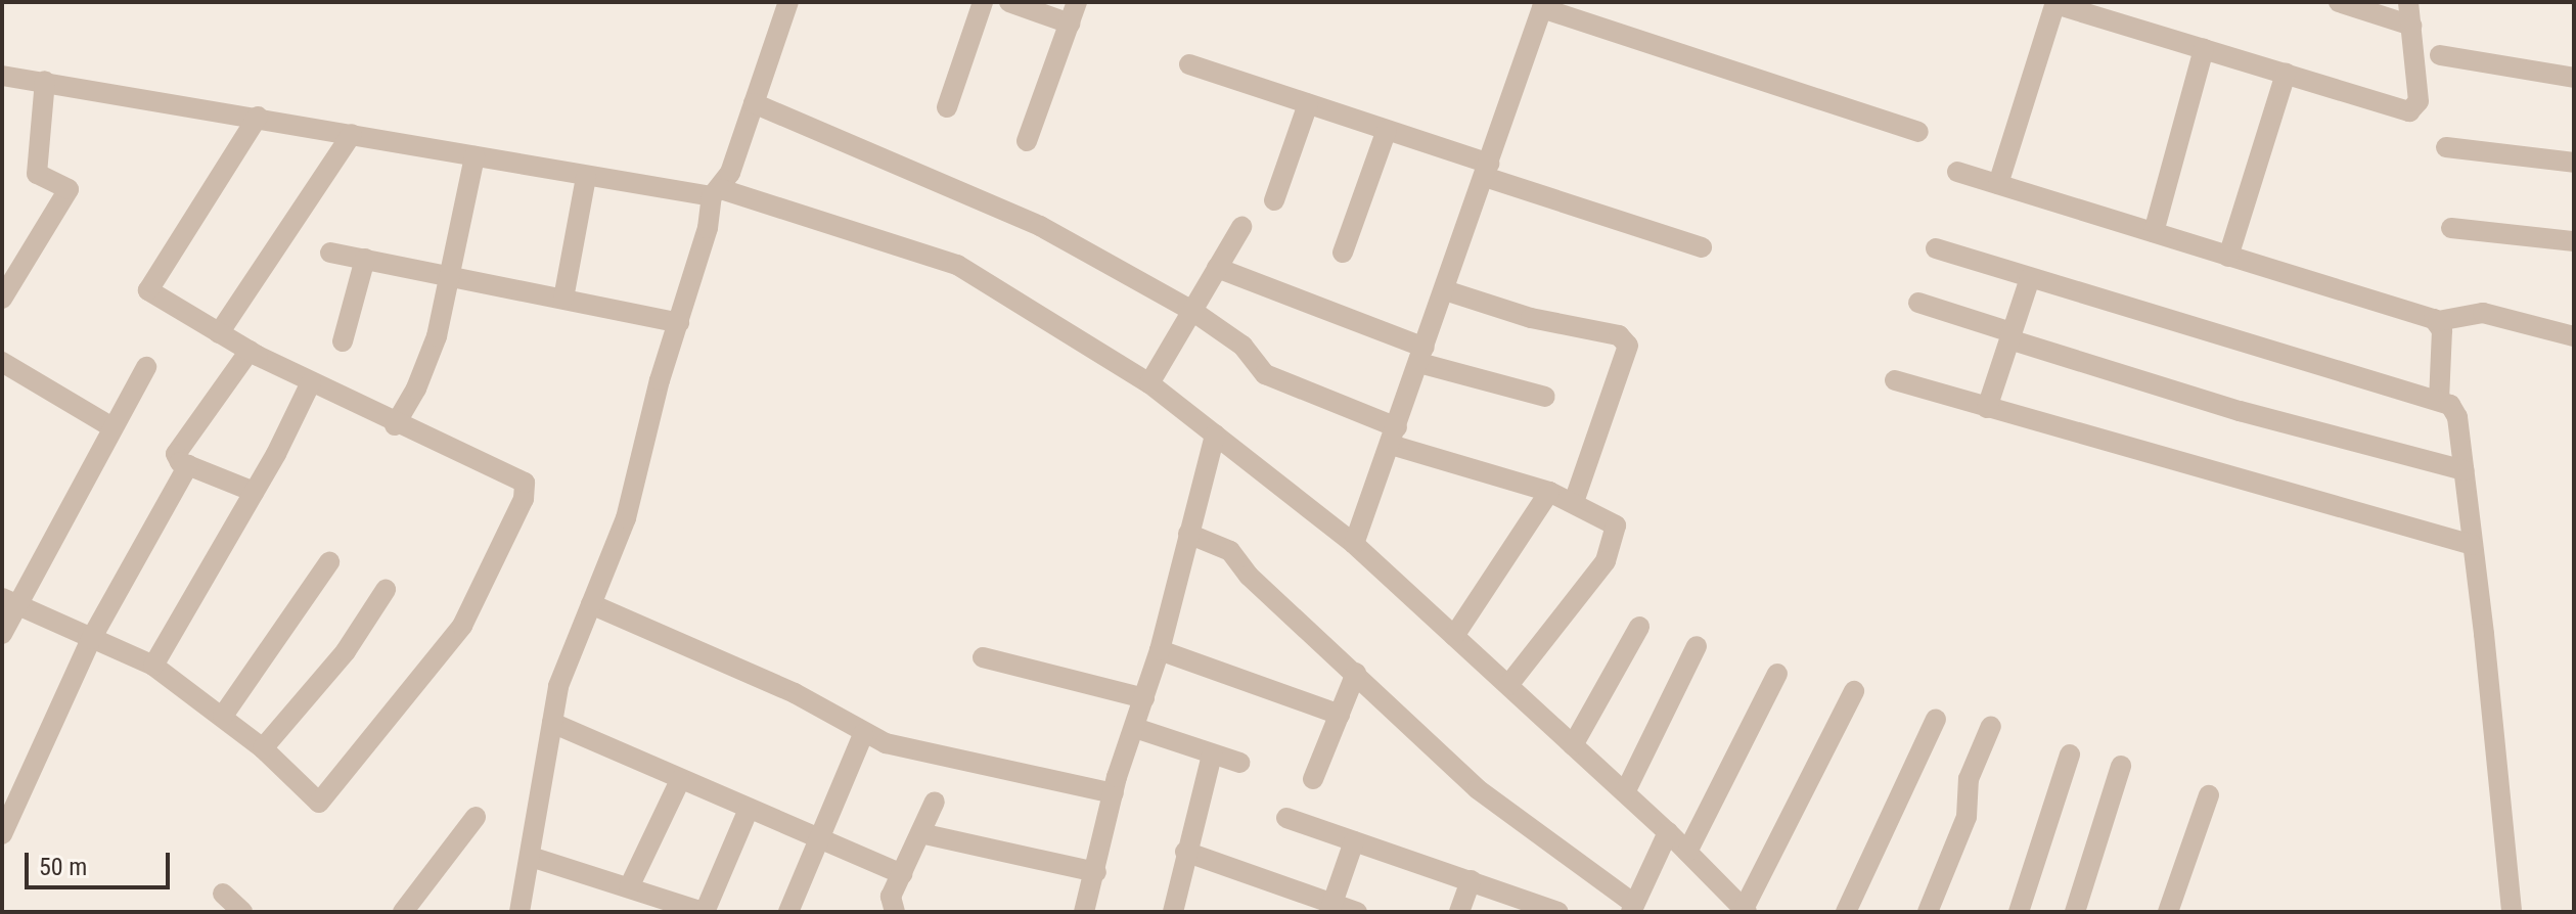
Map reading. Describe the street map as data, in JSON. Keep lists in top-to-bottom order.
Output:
{
  "scale_bar": "50 m"
}
